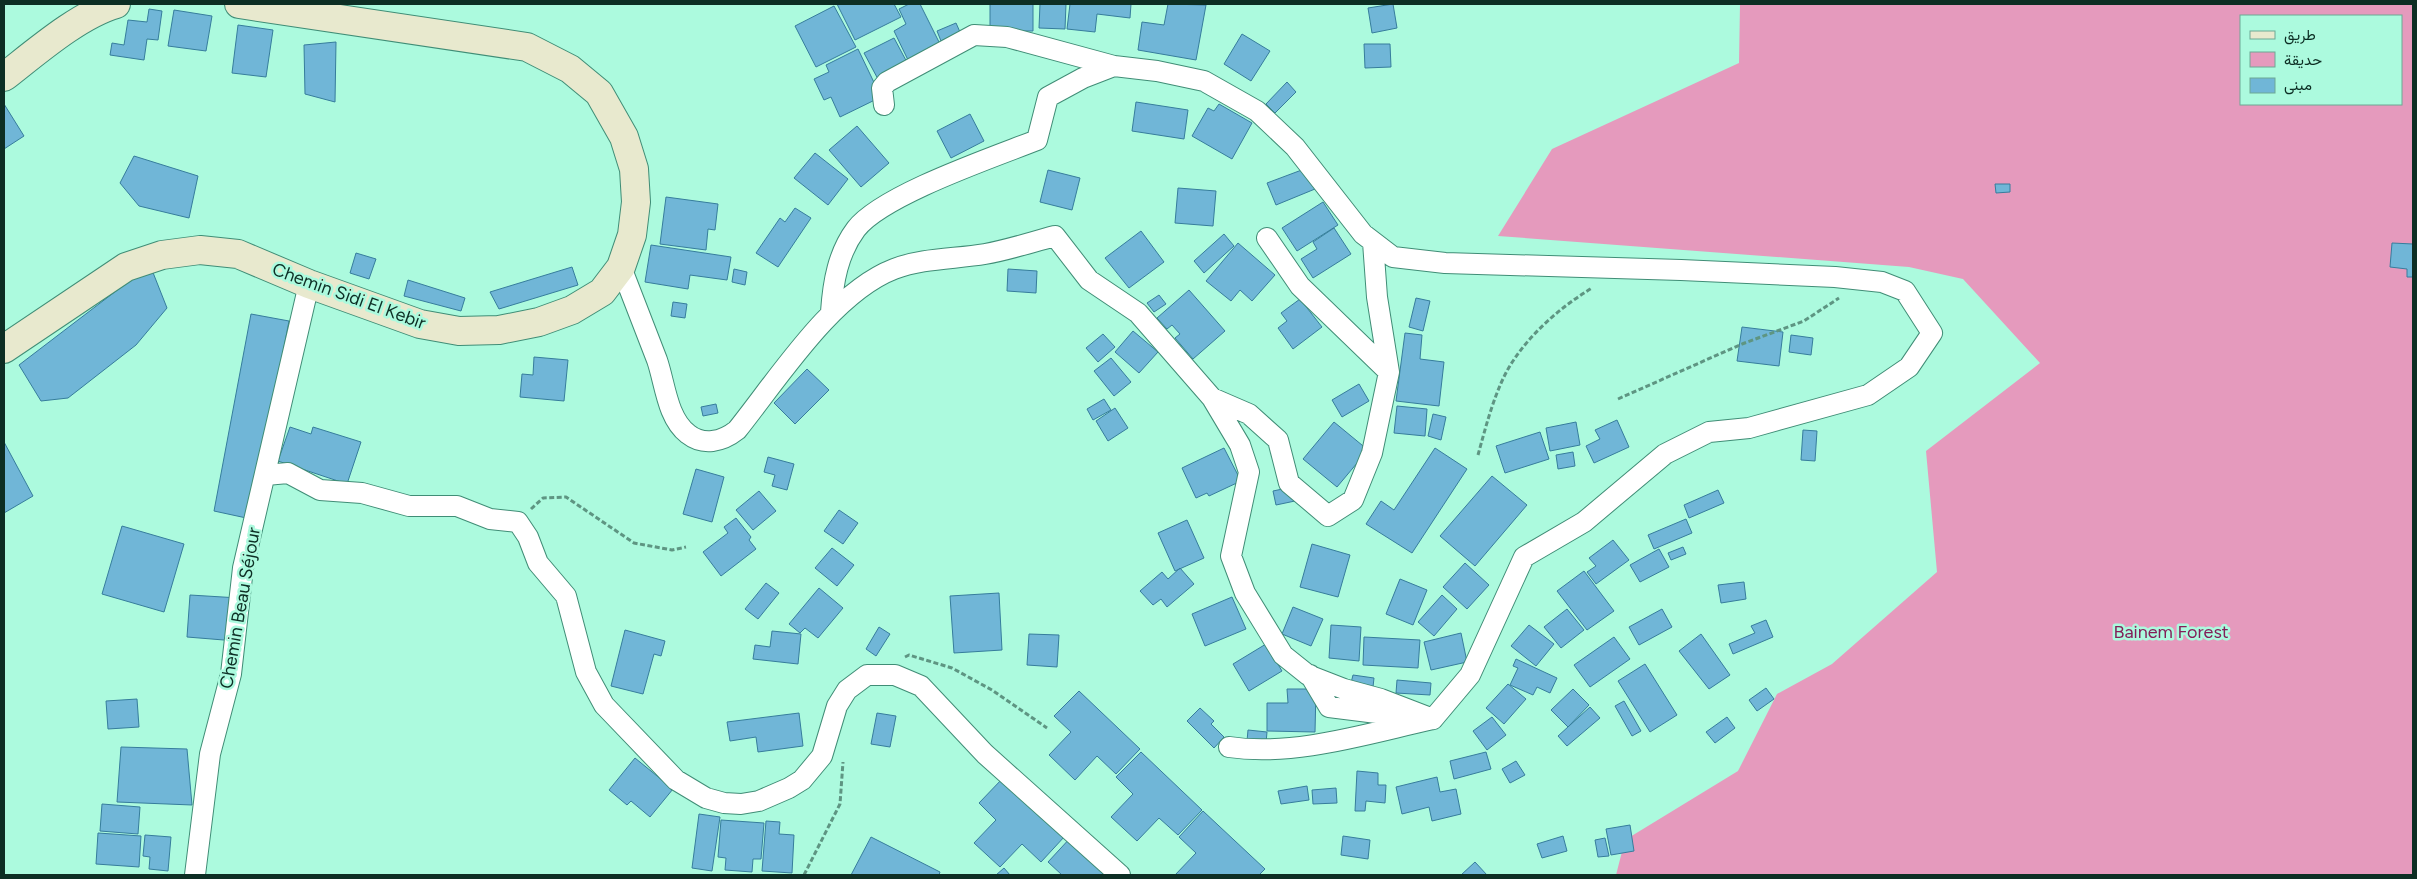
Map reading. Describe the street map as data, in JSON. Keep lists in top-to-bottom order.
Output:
{
  "streets": {
    "street": ["Chemin Sidi El Kebir", "Chemin Beau Séjour"]
  },
  "crossings": [
    ["Chemin Sidi El Kebir", "Chemin Beau Séjour"]
  ],
  "parks": ["Bainem Forest"],
  "legend": ["طريق", "حديقة", "مبنى"]
}
